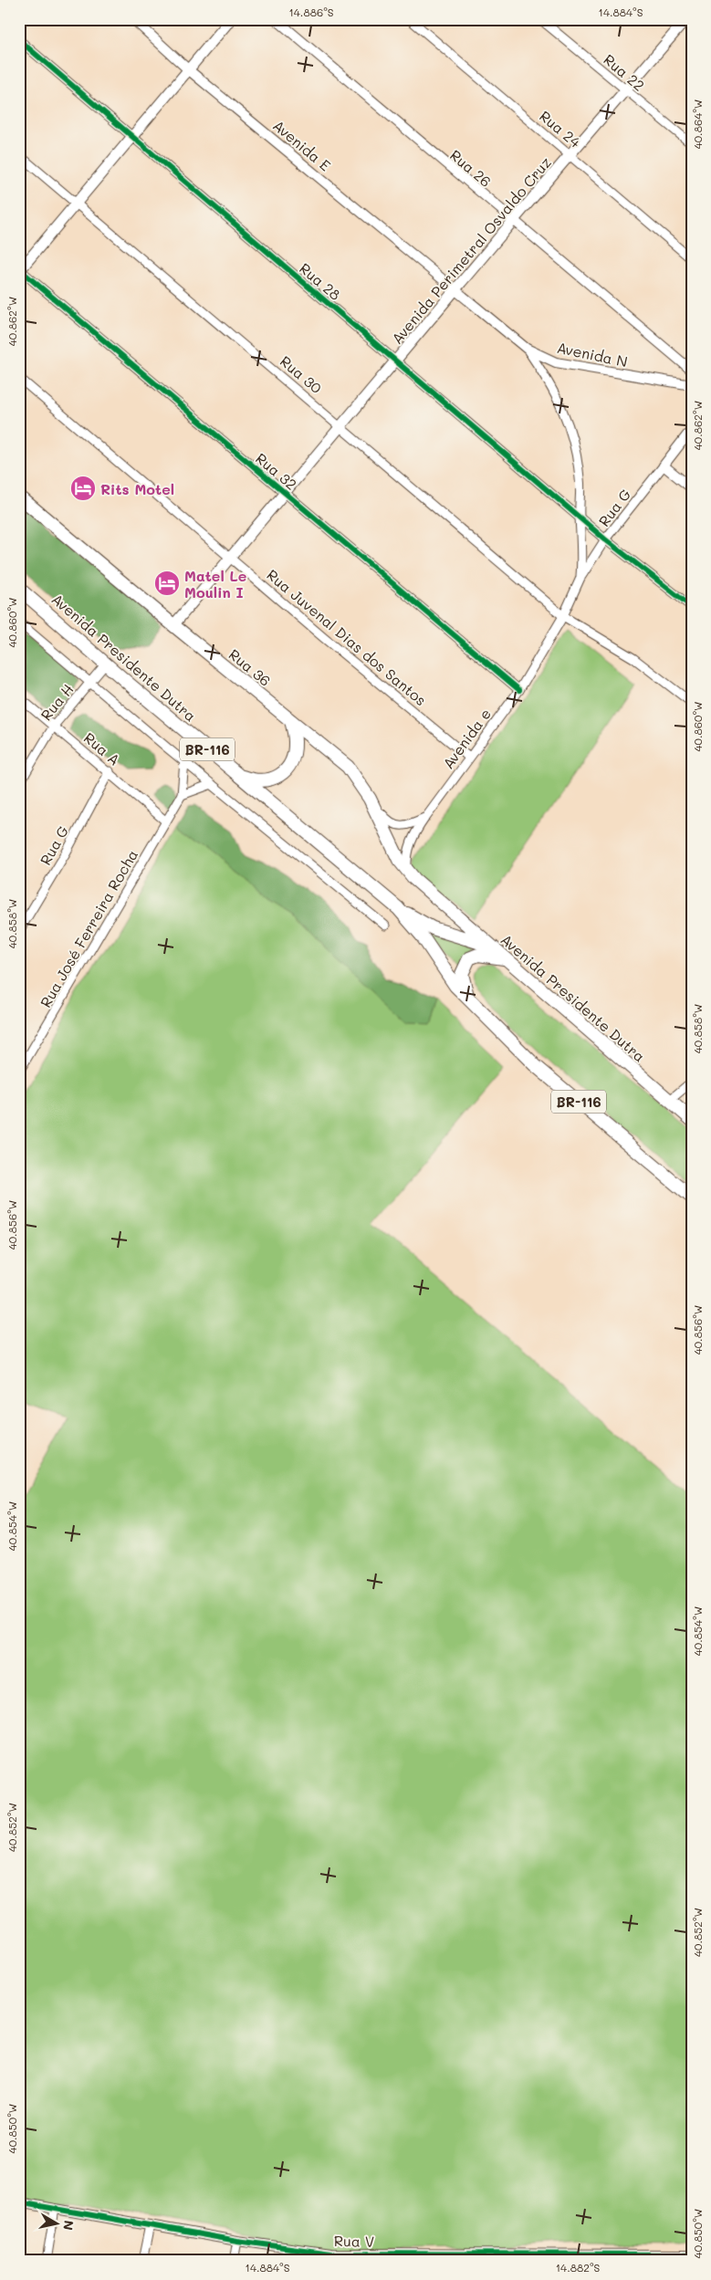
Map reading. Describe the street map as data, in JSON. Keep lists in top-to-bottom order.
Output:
{
  "streets": {
    "highway": ["Avenida Presidente Dutra", "Rua 36", "BR-116"],
    "main road": ["Avenida Perimetral Osvaldo Cruz"],
    "street": [
      "Rua 22",
      "Rua 24",
      "Avenida E",
      "Rua 26",
      "Rua 28",
      "Avenida N",
      "Rua 30",
      "Rua 32",
      "Rua G",
      "Rua Juvenal Dias dos Santos",
      "Rua H",
      "Avenida e",
      "Rua A",
      "Rua José Ferreira Rocha",
      "Rua V"
    ]
  },
  "crossings": [
    ["Rua 22", "Avenida Perimetral Osvaldo Cruz"],
    ["Rua 24", "Avenida Perimetral Osvaldo Cruz"],
    ["Avenida E", "Avenida Perimetral Osvaldo Cruz"],
    ["Avenida E", "Avenida N"],
    ["Rua 26", "Avenida Perimetral Osvaldo Cruz"],
    ["Avenida Perimetral Osvaldo Cruz", "Rua 28"],
    ["Avenida Perimetral Osvaldo Cruz", "Avenida N"],
    ["Avenida Perimetral Osvaldo Cruz", "Rua 30"],
    ["Avenida Perimetral Osvaldo Cruz", "Rua 32"],
    ["Avenida Perimetral Osvaldo Cruz", "Rua Juvenal Dias dos Santos"],
    ["Avenida Perimetral Osvaldo Cruz", "Rua 36"],
    ["Rua 28", "Rua G"],
    ["Rua 30", "Rua G"],
    ["Rua 30", "Avenida e"],
    ["Rua 32", "Avenida e"],
    ["Rua G", "Avenida e"],
    ["Rua G", "Rua A"],
    ["Rua Juvenal Dias dos Santos", "Avenida e"],
    ["Avenida Presidente Dutra", "Rua 36"],
    ["Avenida Presidente Dutra", "Rua H"],
    ["Rua 36", "Avenida e"],
    ["Rua H", "Rua A"],
    ["Rua A", "Rua José Ferreira Rocha"]
  ],
  "places": {
    "hotel": ["Rits Motel", "Matel Le Moulin I"]
  },
  "north": "right",
  "coordinates": [
    "14.886°S",
    "14.884°S",
    "40.864°W",
    "40.862°W",
    "40.860°W",
    "40.858°W",
    "40.856°W",
    "40.854°W",
    "40.852°W",
    "40.850°W",
    "14.882°S"
  ]
}
